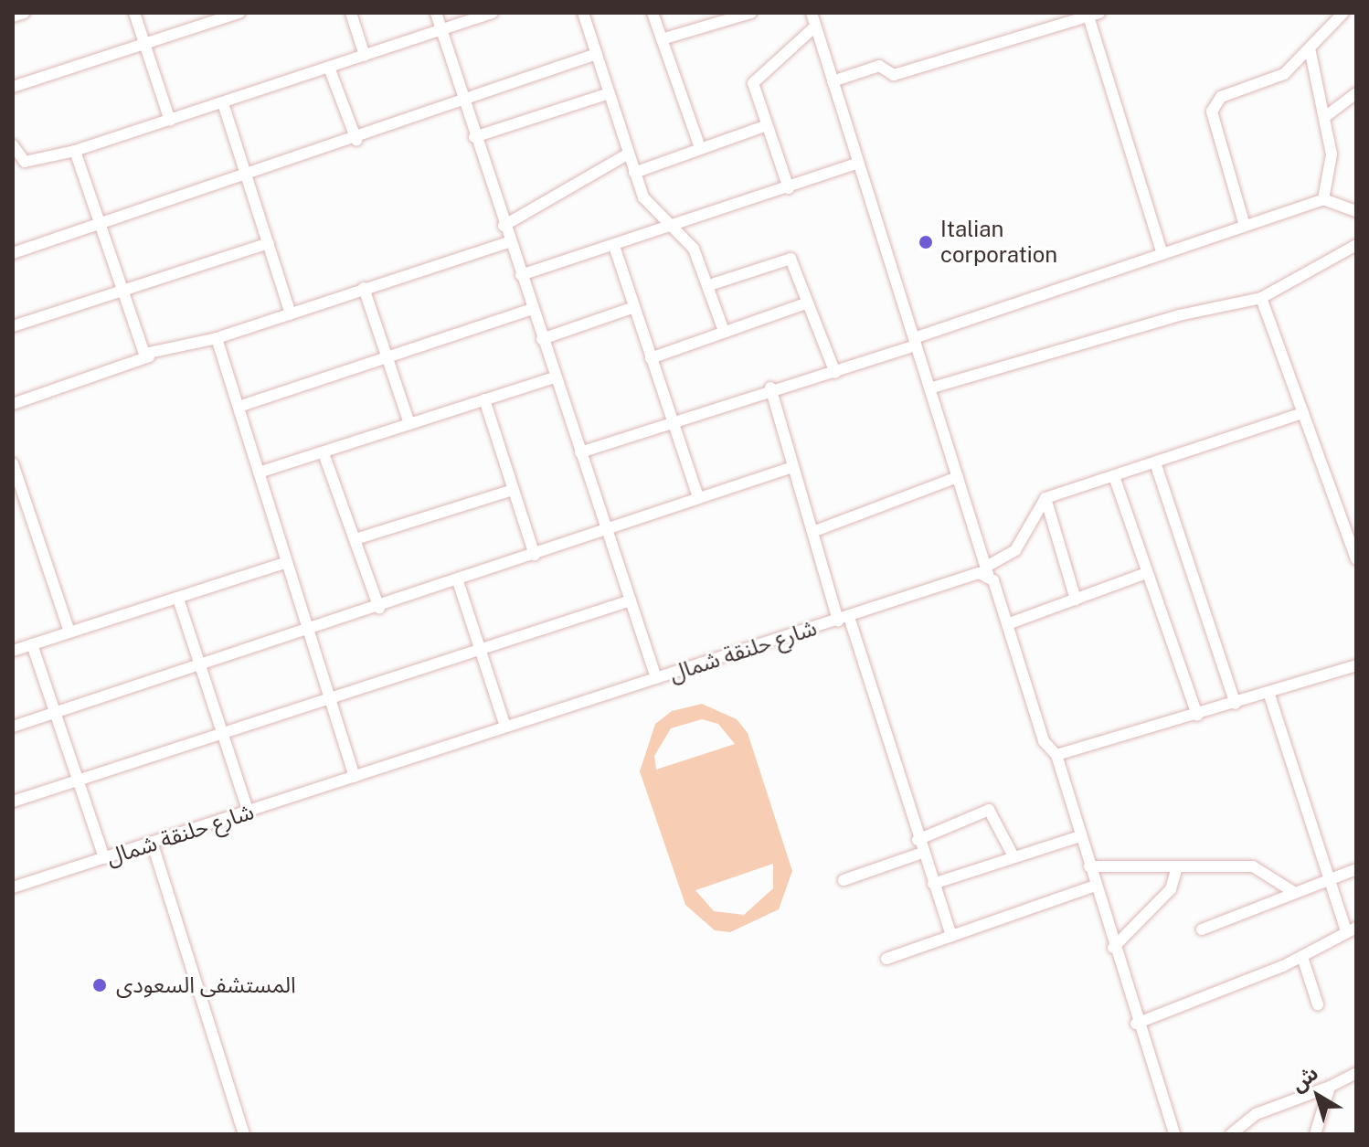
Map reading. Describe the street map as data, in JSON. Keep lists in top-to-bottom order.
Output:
{
  "streets": {
    "street": ["شارع حلنقة شمال"]
  },
  "places": ["Italian corporation", "المستشفى السعودى"],
  "north": "top left"
}
